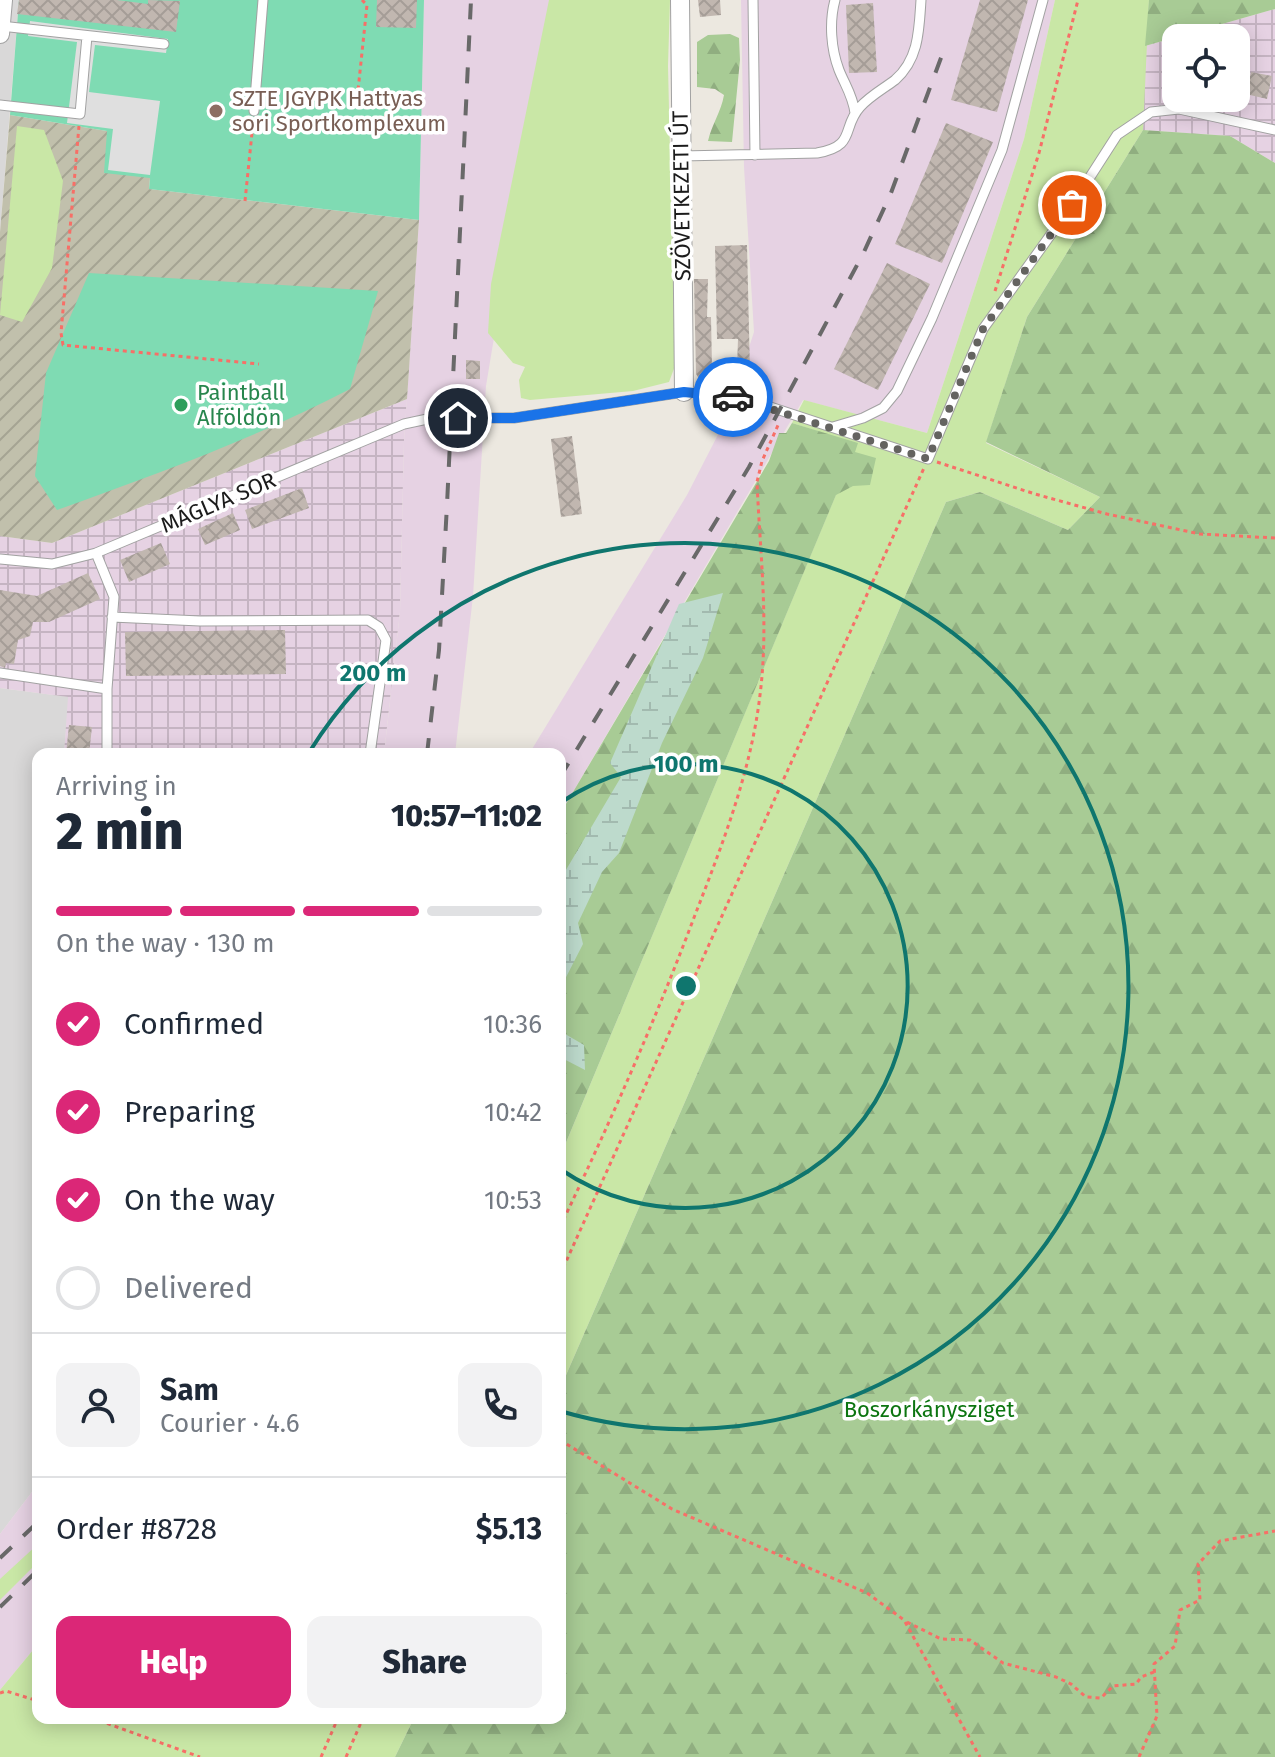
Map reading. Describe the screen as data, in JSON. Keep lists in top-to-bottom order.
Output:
{
  "streets": {
    "street": ["SZÖVETKEZETI ÚT"],
    "lane": ["MÁGLYA SOR"]
  },
  "parks": ["Boszorkánysziget"],
  "places": ["SZTE JGYPK Hattyas sori Sportkomplexum", "Paintball Alföldön"],
  "page": {
    "heading": ["2 min", "Arriving in", "10:57–11:02"],
    "panel": [
      "Sam",
      "Courier · 4.6",
      "Order #8728",
      "$5.13"
    ],
    "bar": "On the way · 130 m",
    "list": [
      ["Confirmed", "10:36"],
      ["Preparing", "10:42"],
      ["On the way", "10:53"],
      "Delivered"
    ],
    "buttons": ["Help", "Share"]
  },
  "rings": ["200 m", "100 m"]
}
